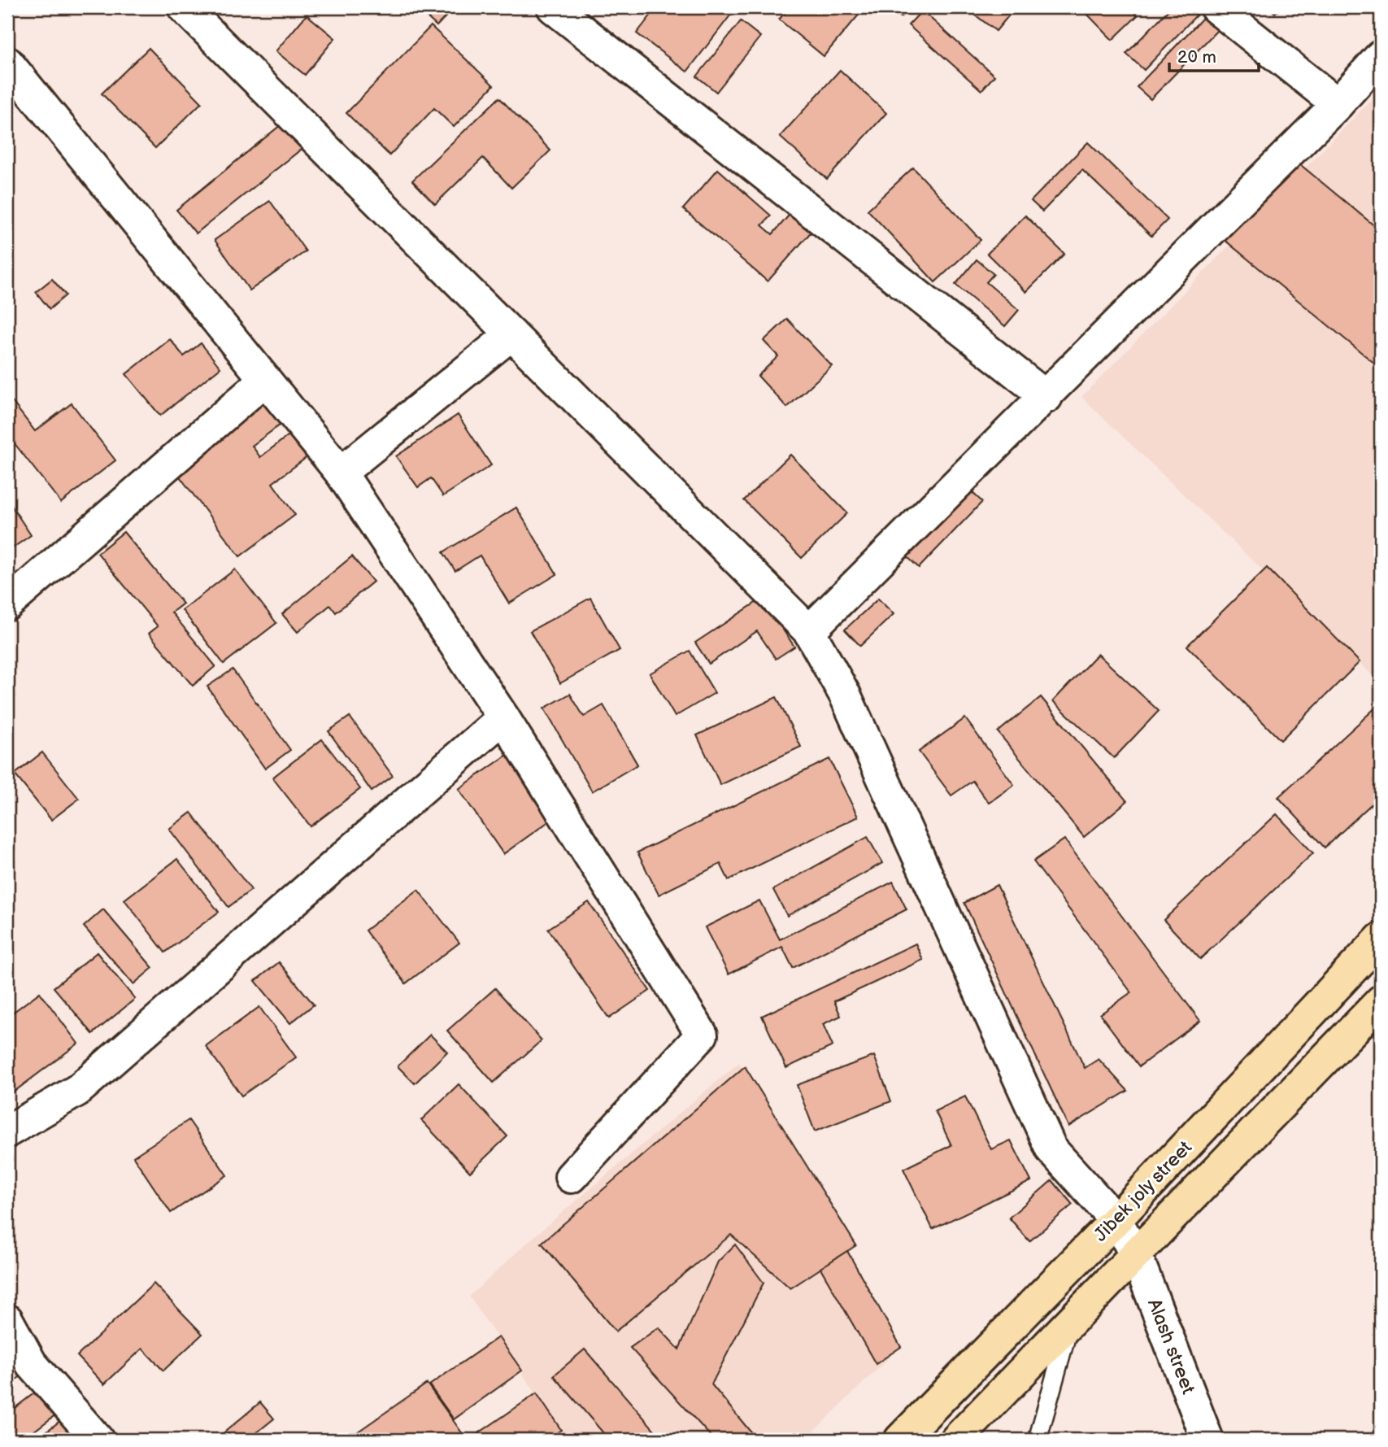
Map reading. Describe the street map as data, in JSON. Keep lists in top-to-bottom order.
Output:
{
  "streets": {
    "main road": ["Jibek joly street"],
    "street": ["Alash street"]
  },
  "crossings": [
    ["Jibek joly street", "Alash street"]
  ],
  "scale_bar": "20 m"
}
